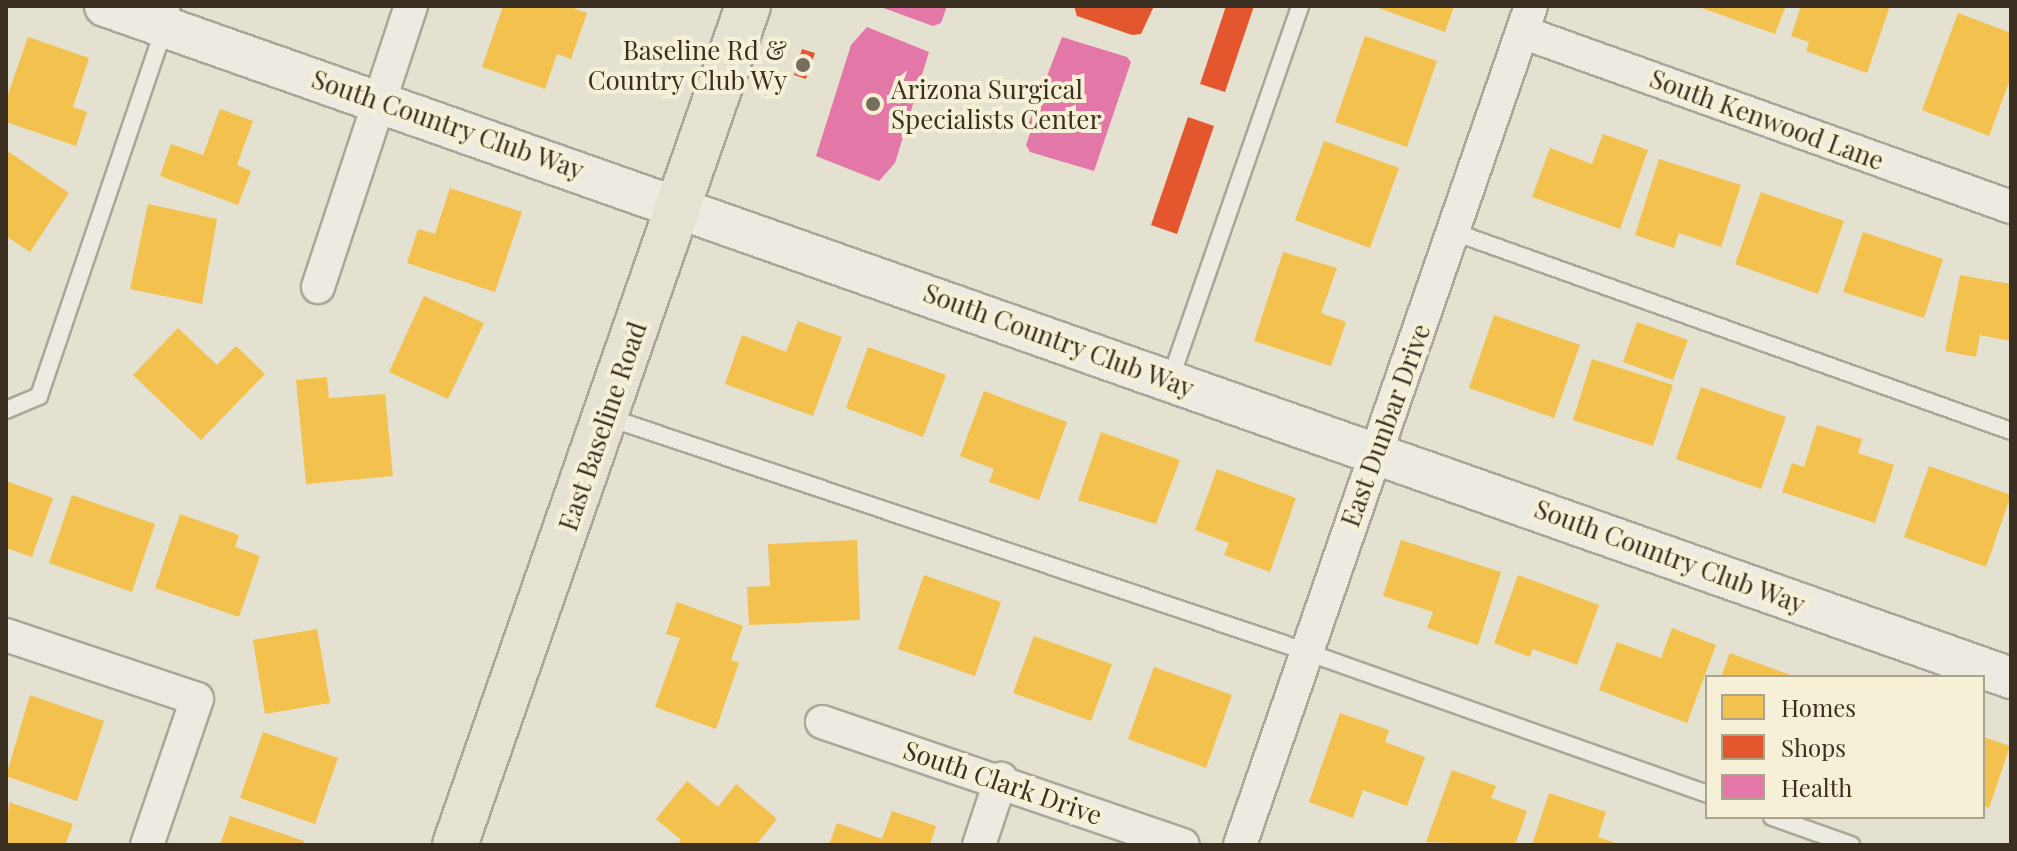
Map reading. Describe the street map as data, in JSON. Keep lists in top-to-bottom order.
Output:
{
  "streets": {
    "main road": ["East Baseline Road"],
    "street": [
      "South Kenwood Lane",
      "South Country Club Way",
      "East Dunbar Drive",
      "South Clark Drive"
    ]
  },
  "crossings": [
    ["South Kenwood Lane", "East Dunbar Drive"],
    ["South Country Club Way", "East Dunbar Drive"],
    ["South Country Club Way", "East Baseline Road"]
  ],
  "places": ["Baseline Rd & Country Club Wy", "Arizona Surgical Specialists Center"],
  "legend": ["Homes", "Shops", "Health"]
}
